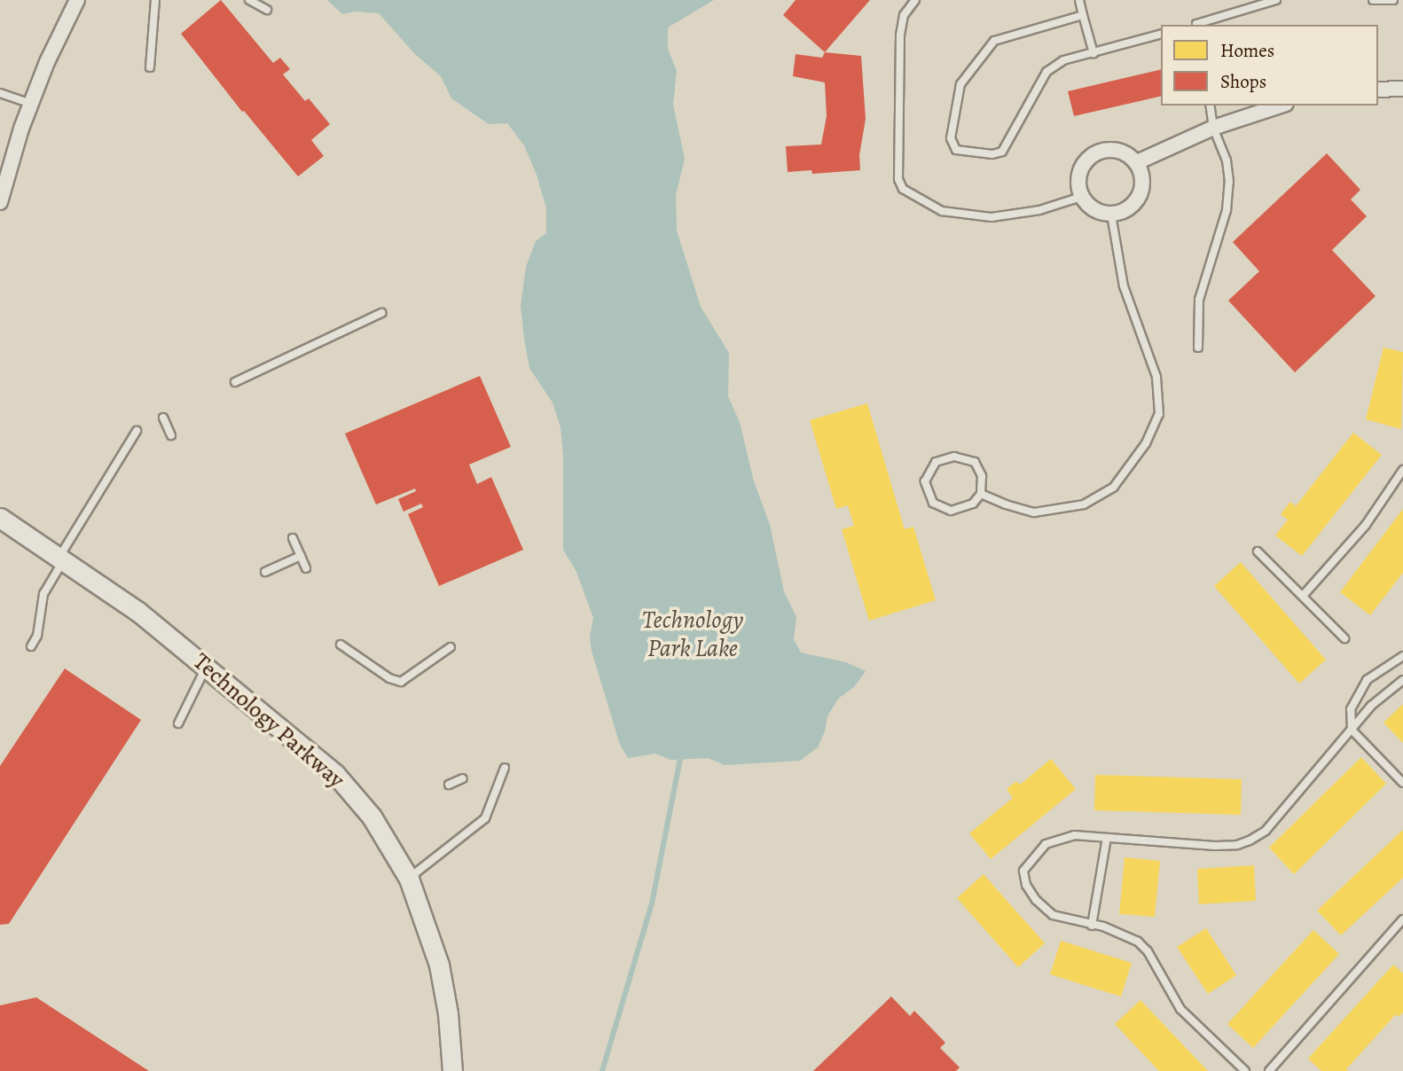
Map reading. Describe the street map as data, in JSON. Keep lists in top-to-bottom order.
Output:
{
  "streets": {
    "street": ["Technology Parkway"]
  },
  "water": ["Technology Park Lake"],
  "legend": ["Homes", "Shops"]
}
